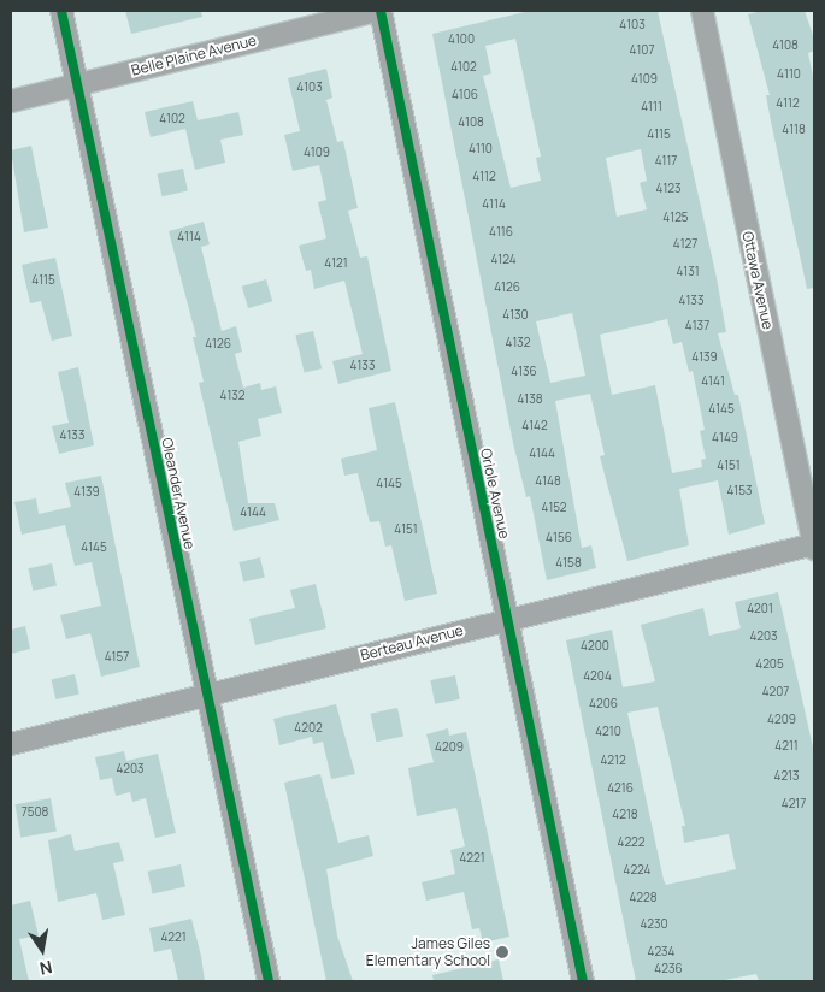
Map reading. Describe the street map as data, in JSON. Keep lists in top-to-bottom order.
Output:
{
  "streets": {
    "street": [
      "Belle Plaine Avenue",
      "Ottawa Avenue",
      "Oleander Avenue",
      "Oriole Avenue",
      "Berteau Avenue"
    ]
  },
  "crossings": [
    ["Belle Plaine Avenue", "Oleander Avenue"],
    ["Belle Plaine Avenue", "Oriole Avenue"],
    ["Ottawa Avenue", "Berteau Avenue"],
    ["Oleander Avenue", "Berteau Avenue"],
    ["Oriole Avenue", "Berteau Avenue"]
  ],
  "places": ["James Giles Elementary School"],
  "house_numbers": [
    "4103",
    "4100",
    "4108",
    "4107",
    "4102",
    "4110",
    "4109",
    "4103",
    "4106",
    "4112",
    "4111",
    "4102",
    "4108",
    "4118",
    "4115",
    "4110",
    "4109",
    "4117",
    "4112",
    "4123",
    "4114",
    "4125",
    "4116",
    "4114",
    "4127",
    "4124",
    "4121",
    "4131",
    "4115",
    "4126",
    "4133",
    "4130",
    "4137",
    "4132",
    "4126",
    "4139",
    "4133",
    "4136",
    "4141",
    "4132",
    "4138",
    "4145",
    "4142",
    "4133",
    "4149",
    "4144",
    "4151",
    "4148",
    "4145",
    "4153",
    "4139",
    "4152",
    "4144",
    "4151",
    "4156",
    "4145",
    "4158",
    "4201",
    "4203",
    "4200",
    "4157",
    "4205",
    "4204",
    "4207",
    "4206",
    "4209",
    "4202",
    "4210",
    "4211",
    "4209",
    "4212",
    "4203",
    "4213",
    "4216",
    "4217",
    "7508",
    "4218",
    "4222",
    "4221",
    "4224",
    "4228",
    "4230",
    "4221",
    "4234",
    "4236"
  ],
  "north": "bottom"
}
